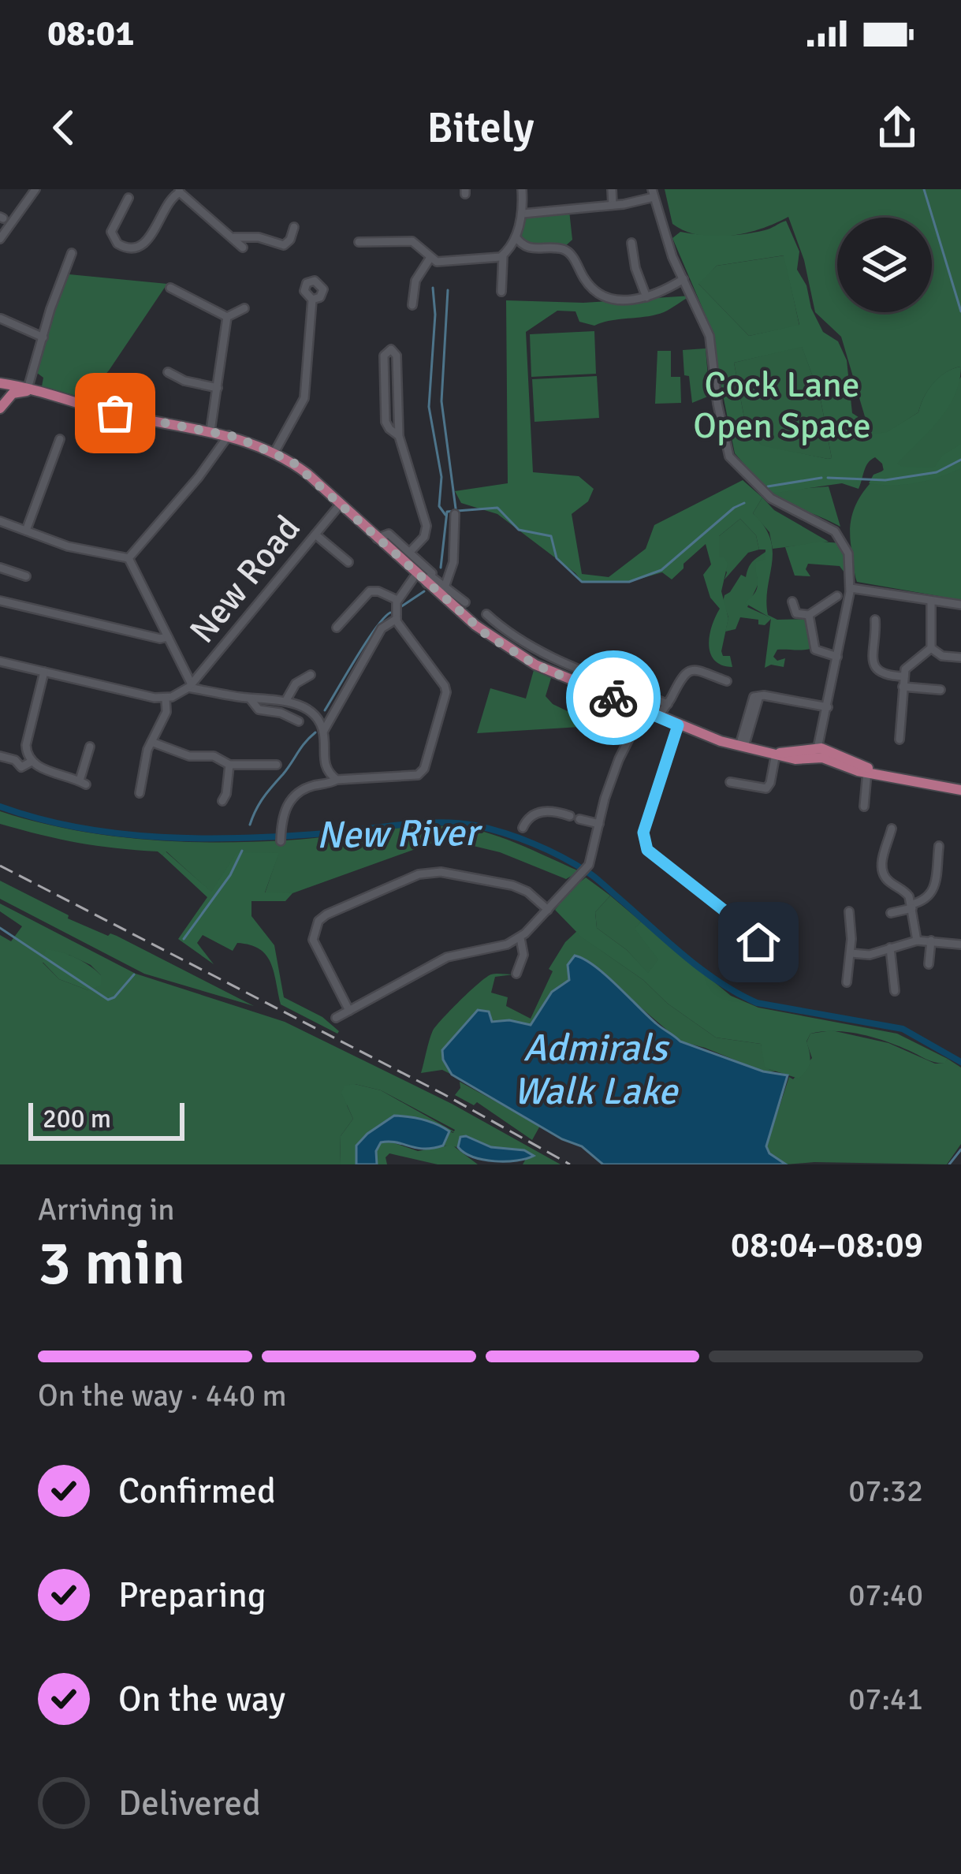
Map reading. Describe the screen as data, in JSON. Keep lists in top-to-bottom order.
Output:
{
  "streets": {
    "street": ["New Road"]
  },
  "water": ["New River", "Admirals Walk Lake"],
  "parks": ["Cock Lane Open Space"],
  "scale_bar": "200 m",
  "page": {
    "status": "08:01",
    "header": "Bitely",
    "scale": "200 m",
    "heading": ["3 min", "Arriving in", "08:04–08:09"],
    "bar": "On the way · 440 m",
    "list": [
      ["Confirmed", "07:32"],
      ["Preparing", "07:40"],
      ["On the way", "07:41"],
      "Delivered"
    ]
  }
}
